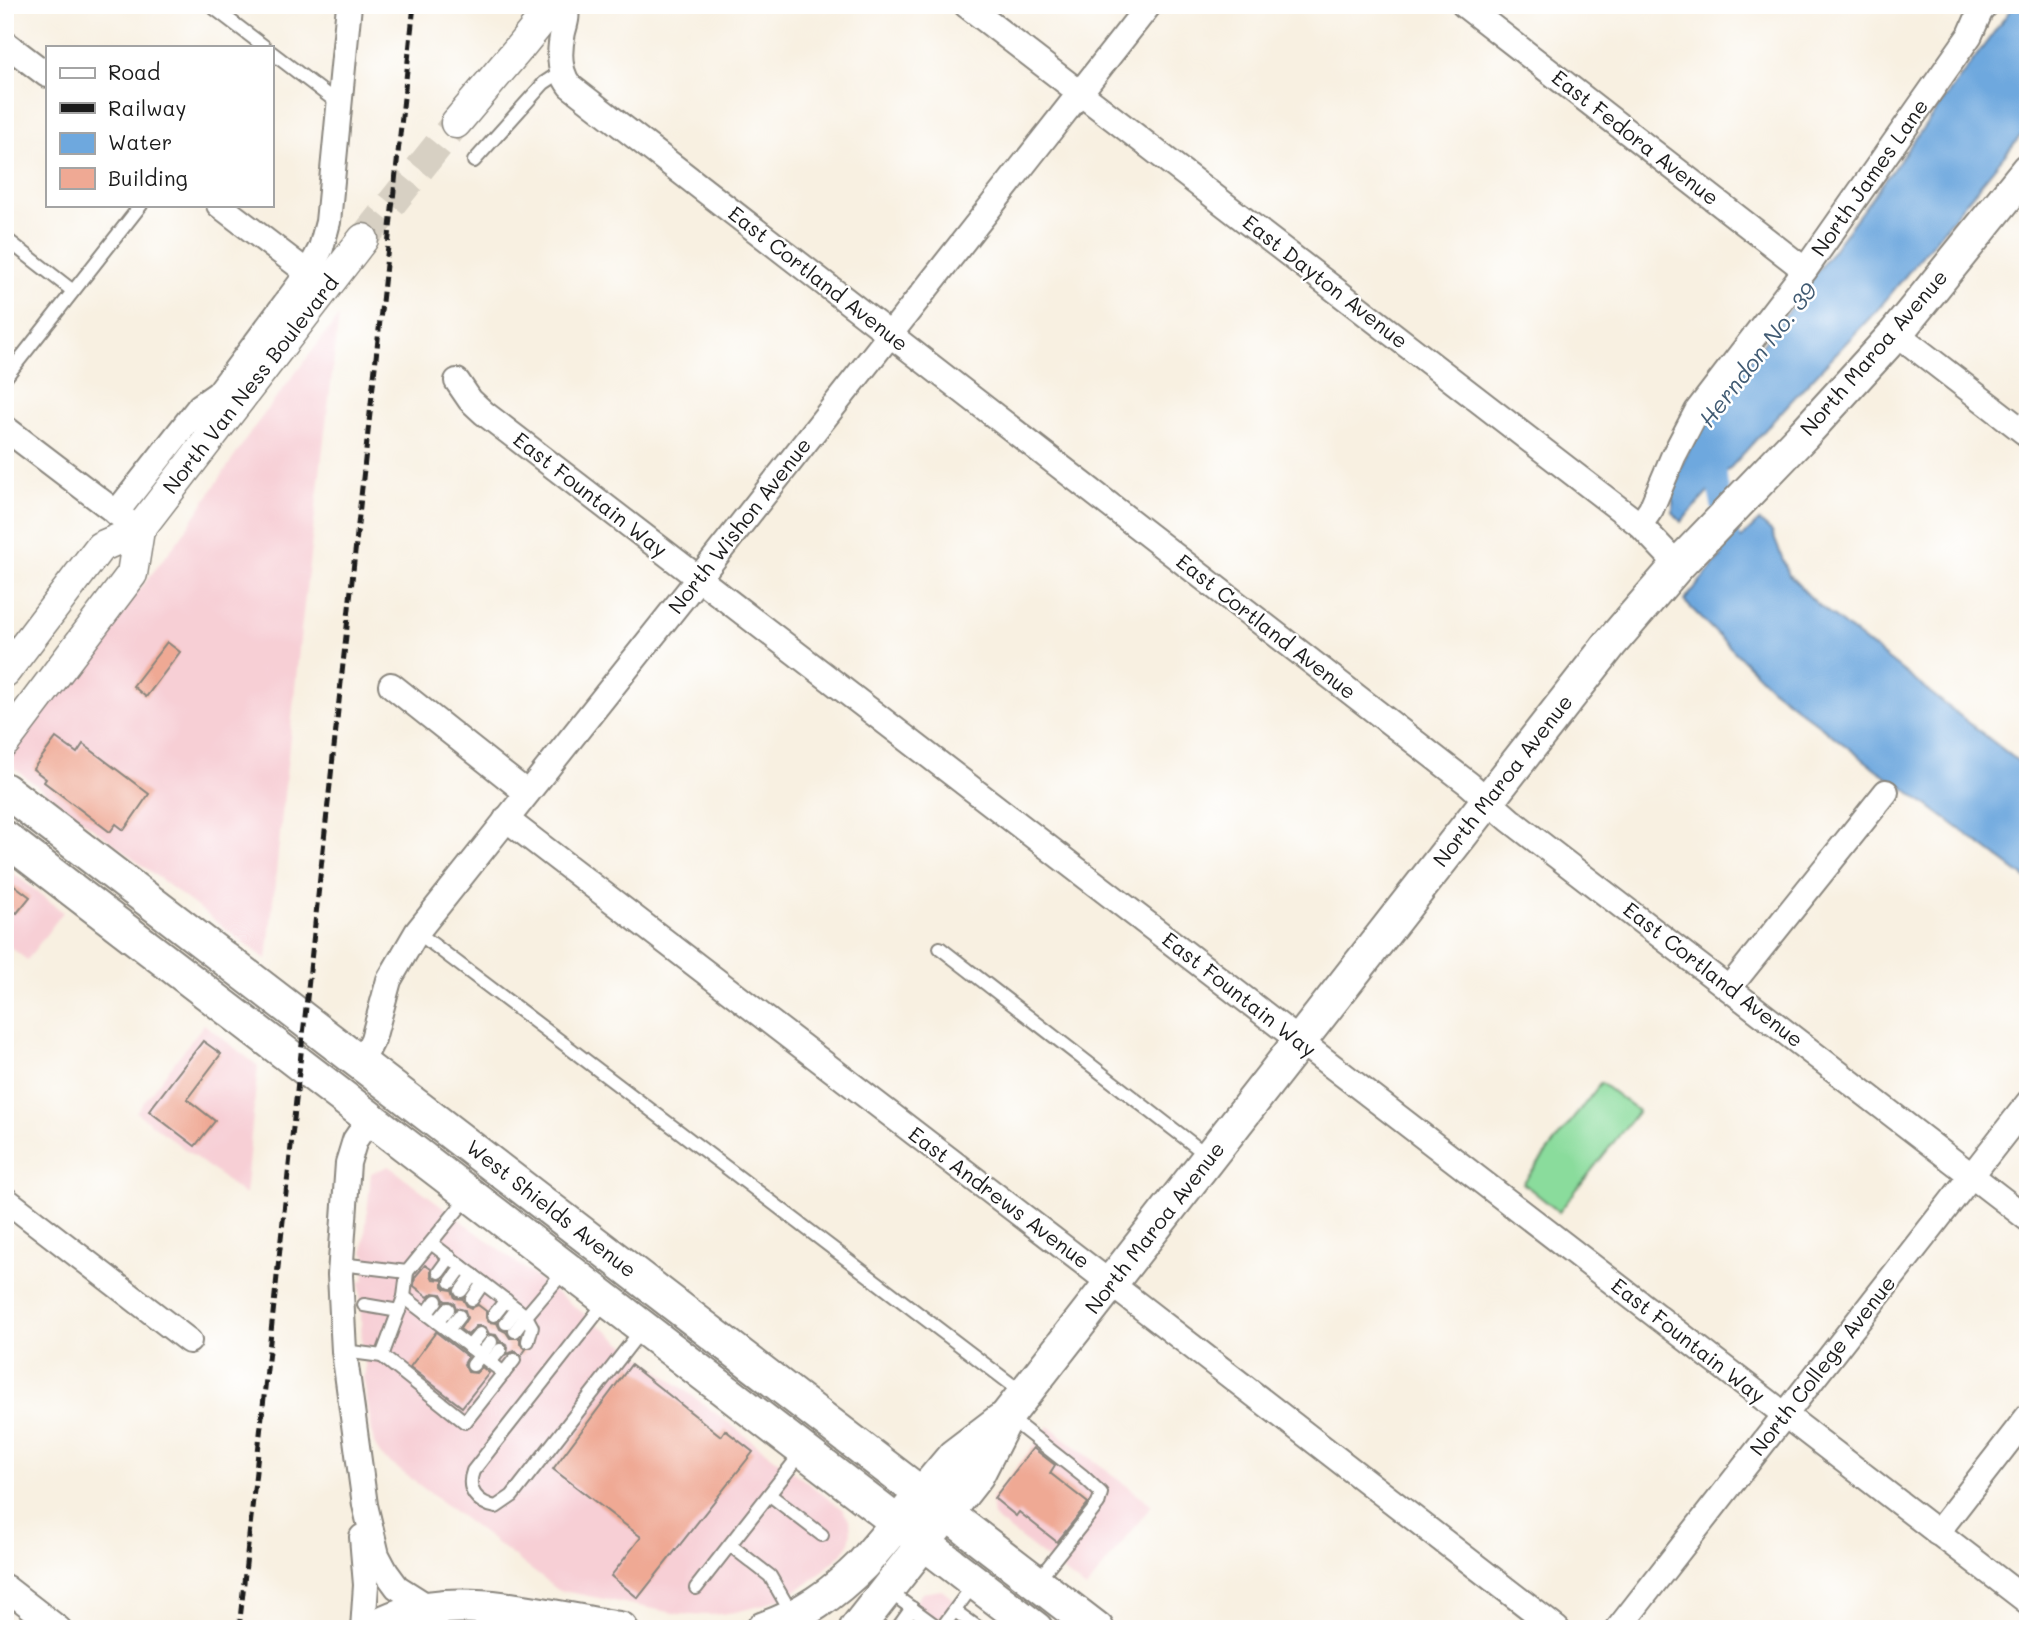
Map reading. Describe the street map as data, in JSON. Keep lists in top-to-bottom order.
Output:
{
  "streets": {
    "main road": ["North Maroa Avenue", "West Shields Avenue"],
    "street": [
      "East Fedora Avenue",
      "North James Lane",
      "East Cortland Avenue",
      "East Dayton Avenue",
      "North Van Ness Boulevard",
      "East Fountain Way",
      "North Wishon Avenue",
      "East Andrews Avenue",
      "North College Avenue"
    ]
  },
  "crossings": [
    ["East Fedora Avenue", "North James Lane"],
    ["North James Lane", "East Dayton Avenue"],
    ["East Cortland Avenue", "North Maroa Avenue"],
    ["East Cortland Avenue", "North Wishon Avenue"],
    ["East Cortland Avenue", "North College Avenue"],
    ["East Dayton Avenue", "North Maroa Avenue"],
    ["East Dayton Avenue", "North Wishon Avenue"],
    ["North Maroa Avenue", "East Fountain Way"],
    ["North Maroa Avenue", "East Andrews Avenue"],
    ["North Maroa Avenue", "West Shields Avenue"],
    ["East Fountain Way", "North Wishon Avenue"],
    ["East Fountain Way", "North College Avenue"],
    ["North Wishon Avenue", "East Andrews Avenue"],
    ["North Wishon Avenue", "West Shields Avenue"]
  ],
  "water": ["Herndon No. 39"],
  "legend": [
    "Road",
    "Railway",
    "Water",
    "Building"
  ]
}
